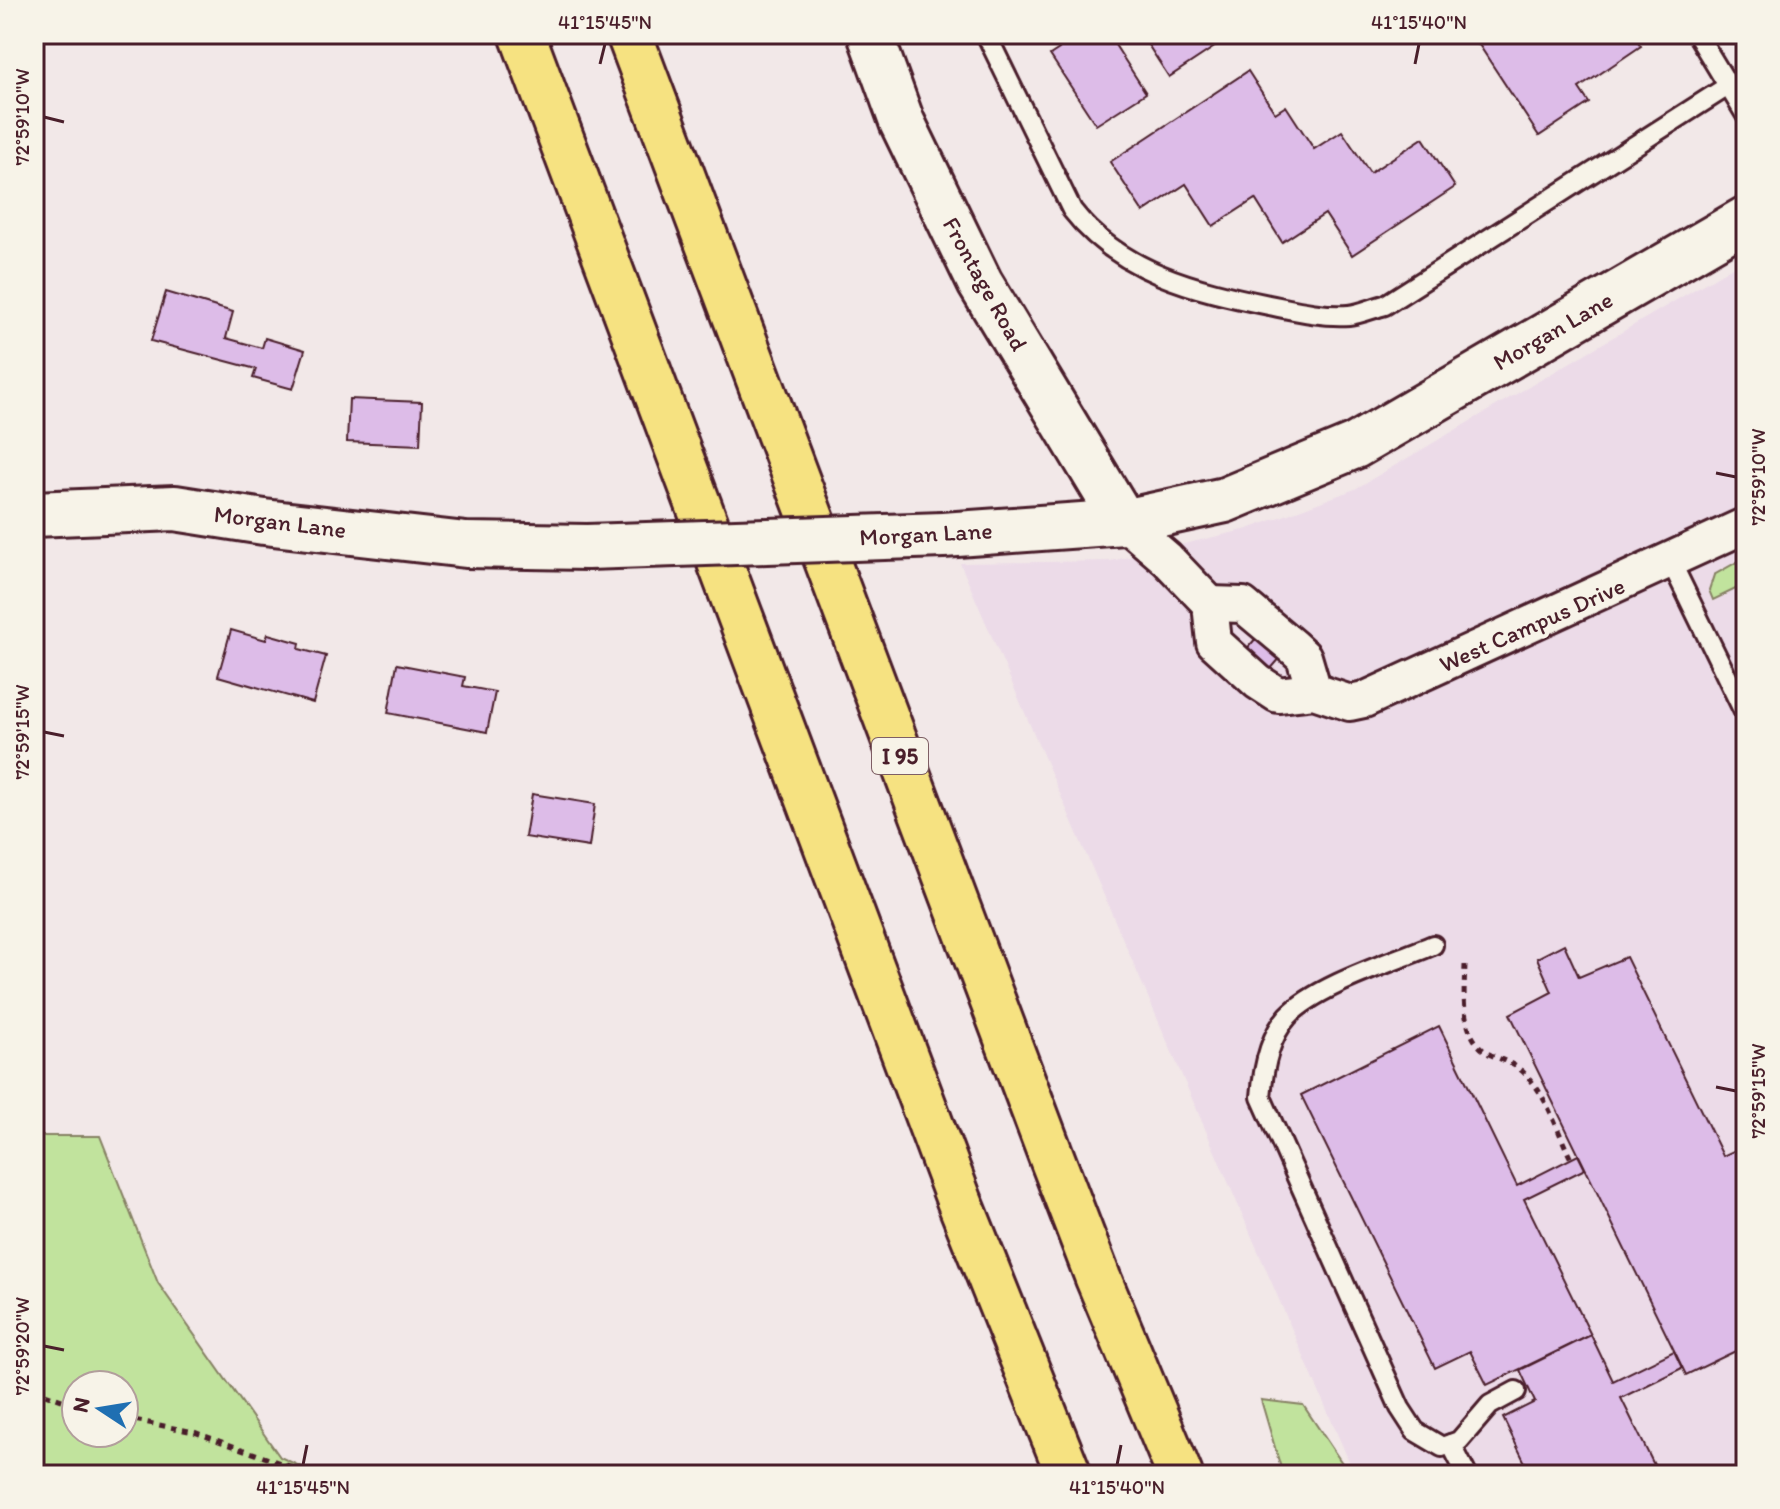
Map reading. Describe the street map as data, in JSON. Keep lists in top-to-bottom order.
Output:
{
  "streets": {
    "highway": ["I 95"],
    "street": ["Frontage Road", "Morgan Lane", "West Campus Drive"]
  },
  "crossings": [
    ["Frontage Road", "Morgan Lane"]
  ],
  "north": "left",
  "coordinates": [
    "41°15'45\"N",
    "41°15'40\"N",
    "72°59'10\"W",
    "72°59'15\"W",
    "72°59'20\"W"
  ]
}
